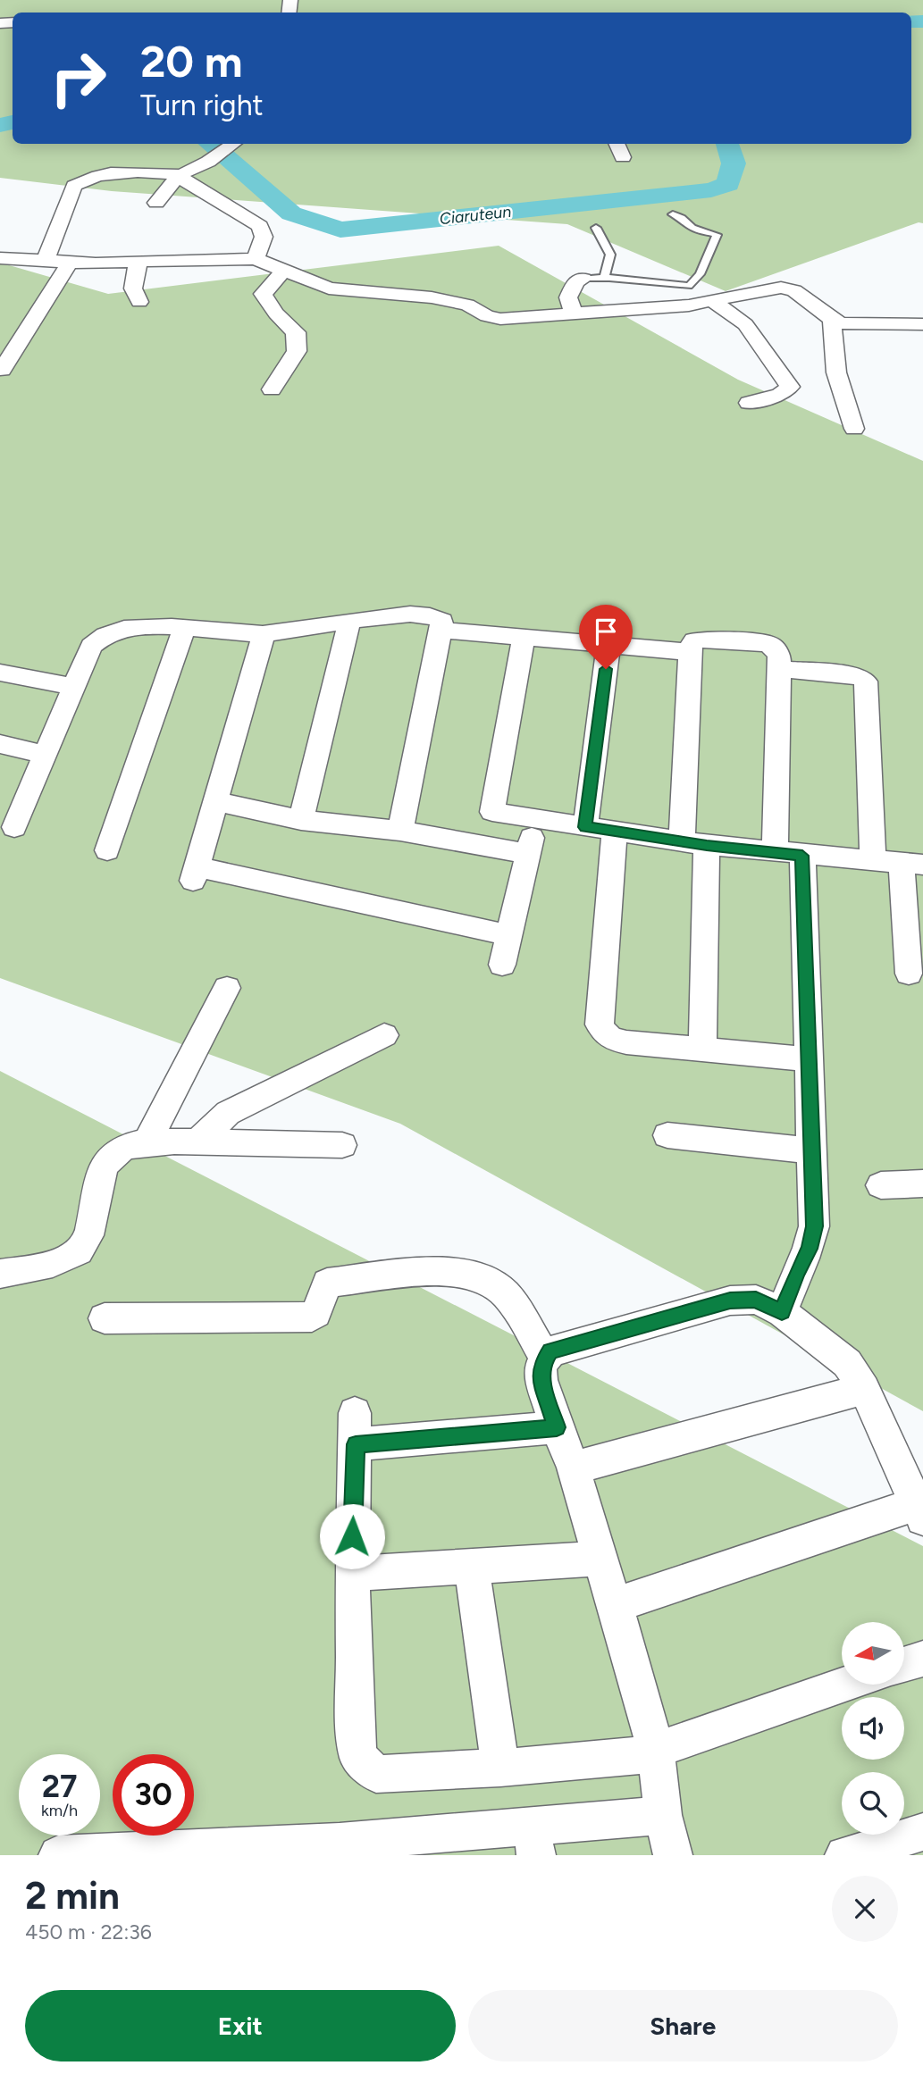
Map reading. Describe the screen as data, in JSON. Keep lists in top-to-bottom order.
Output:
{
  "water": ["Ciaruteun"],
  "north": "left",
  "page": {
    "turn": ["20 m", "Turn right"],
    "speed": "27 km/h",
    "limit": "30",
    "heading": ["2 min", "450 m · 22:36"],
    "buttons": ["Exit", "Share"]
  }
}
